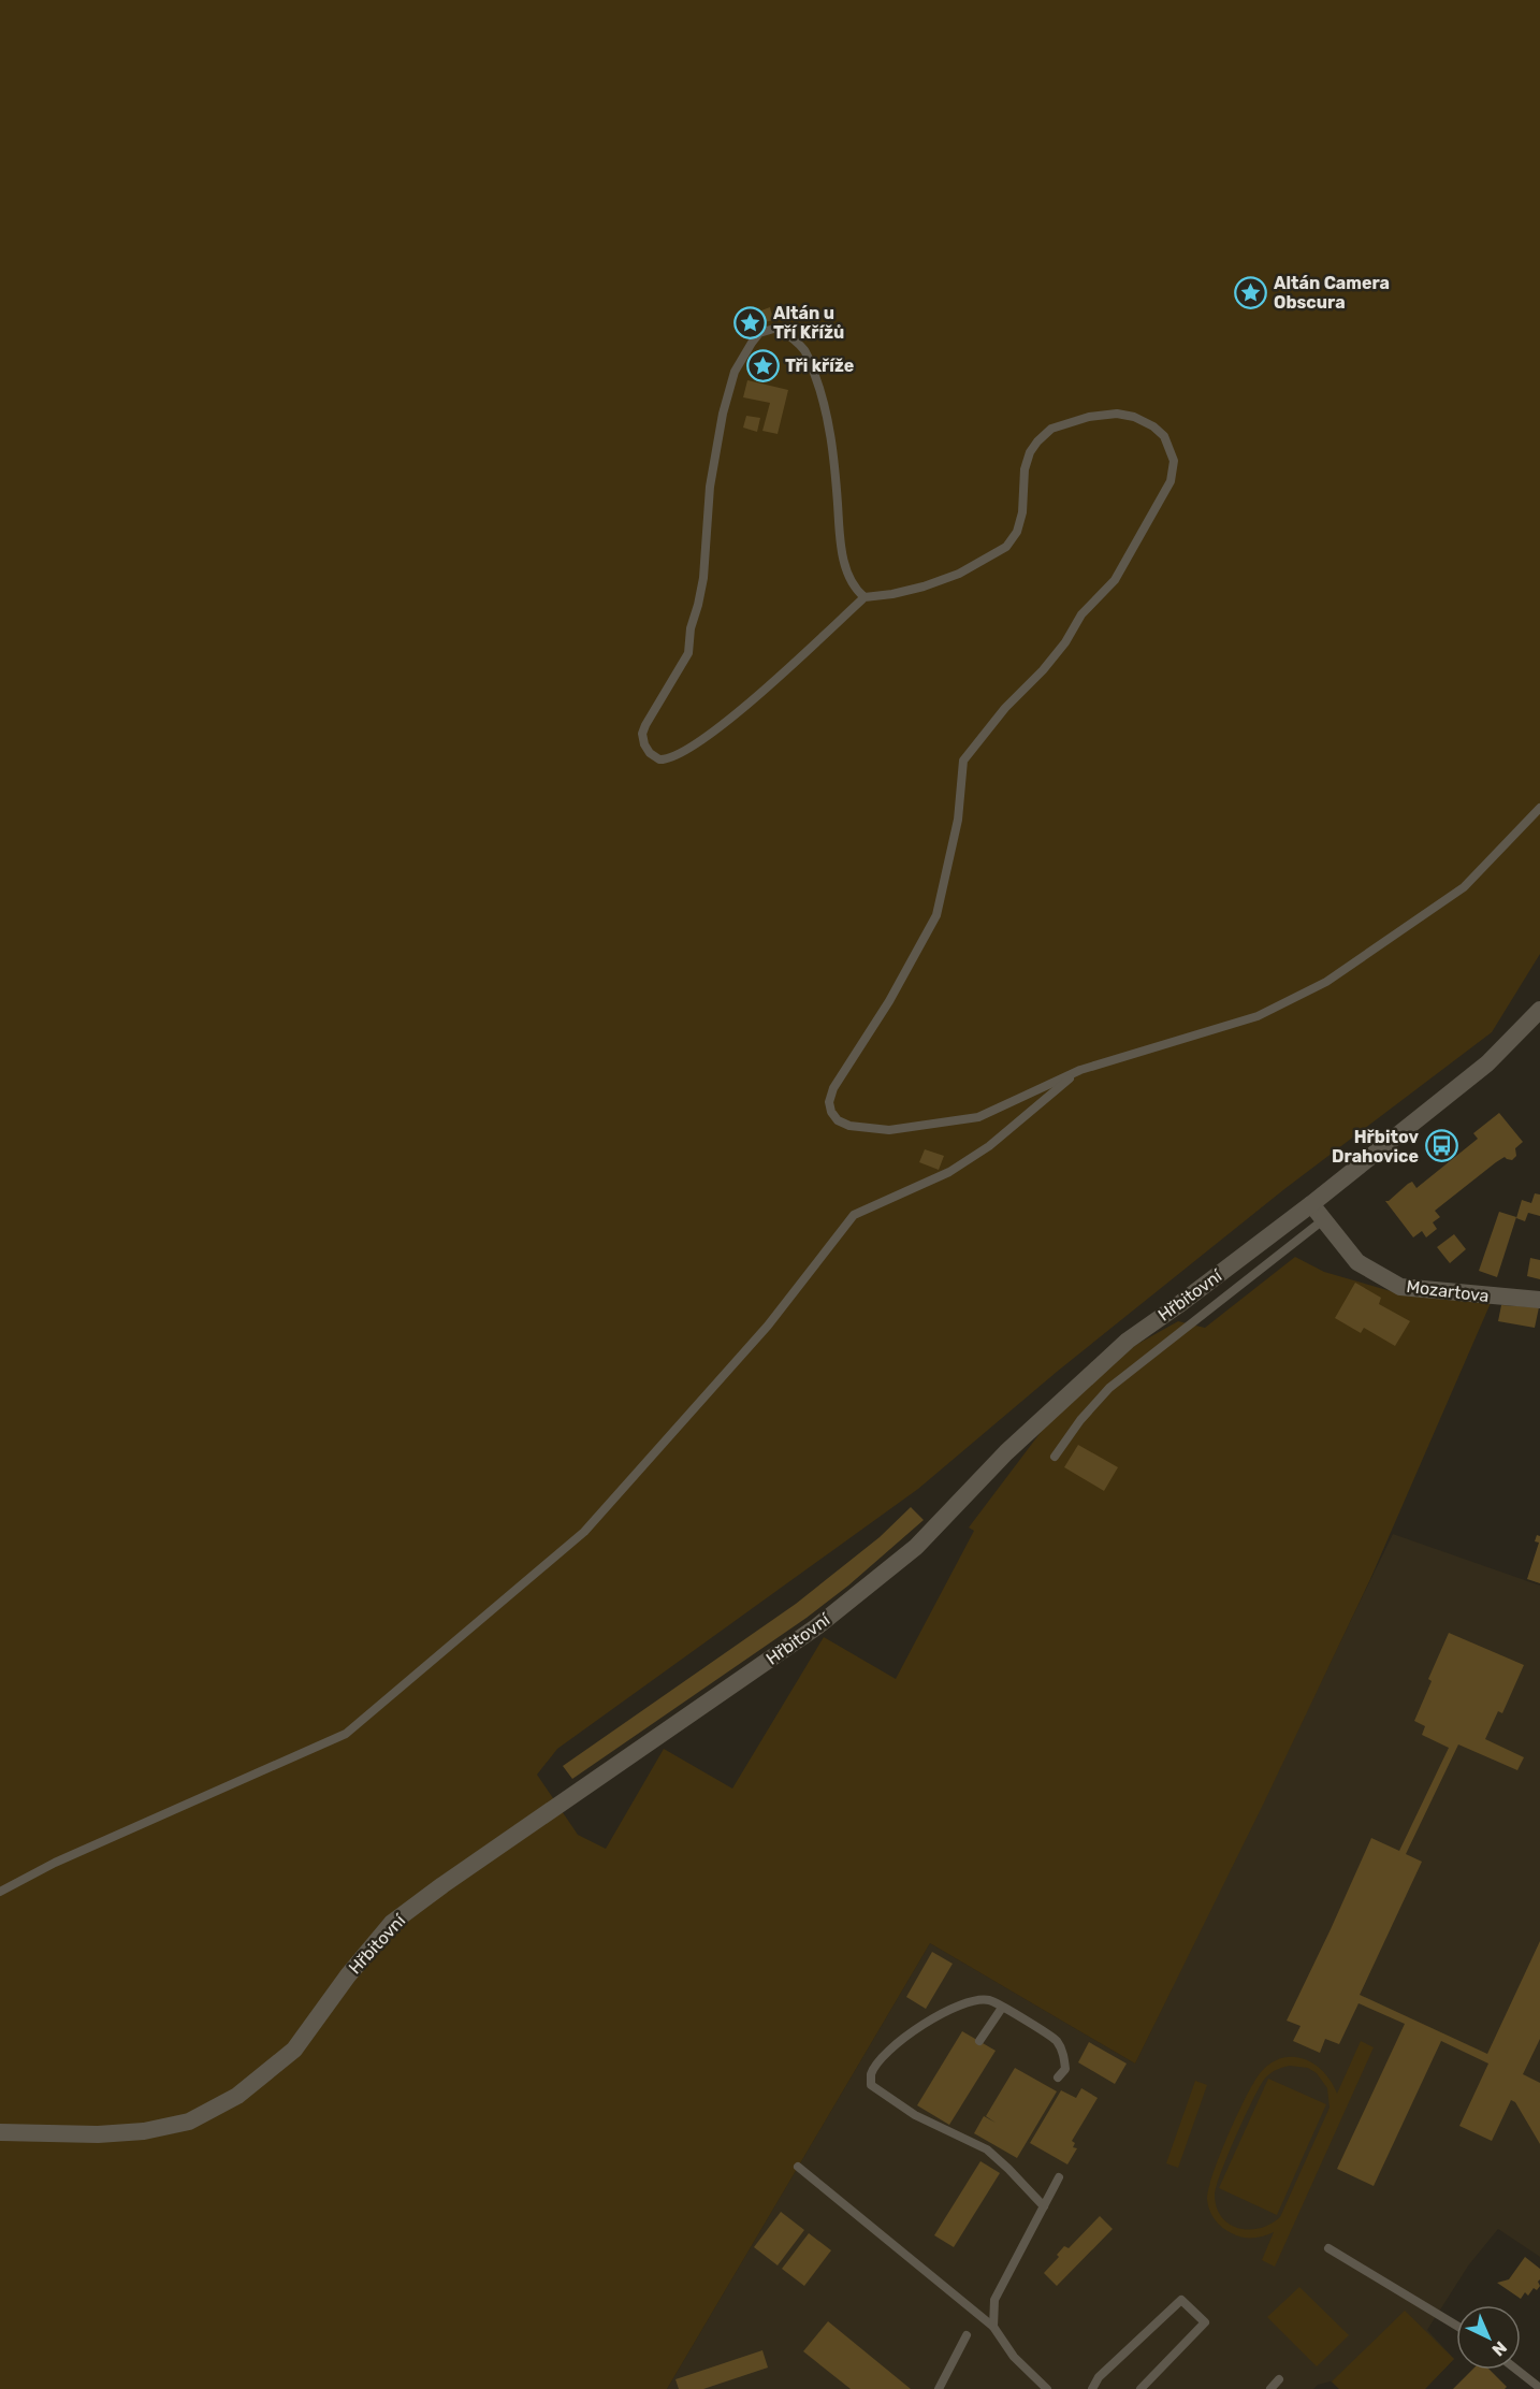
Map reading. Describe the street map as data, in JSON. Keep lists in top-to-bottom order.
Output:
{
  "streets": {
    "street": ["Mozartova", "Hřbitovní"]
  },
  "crossings": [
    ["Mozartova", "Hřbitovní"]
  ],
  "places": {
    "place": ["Altán Camera Obscura", "Altán u Tří Křížů", "Tři kříže"],
    "bus stop": ["Hřbitov Drahovice"]
  },
  "north": "bottom right"
}
